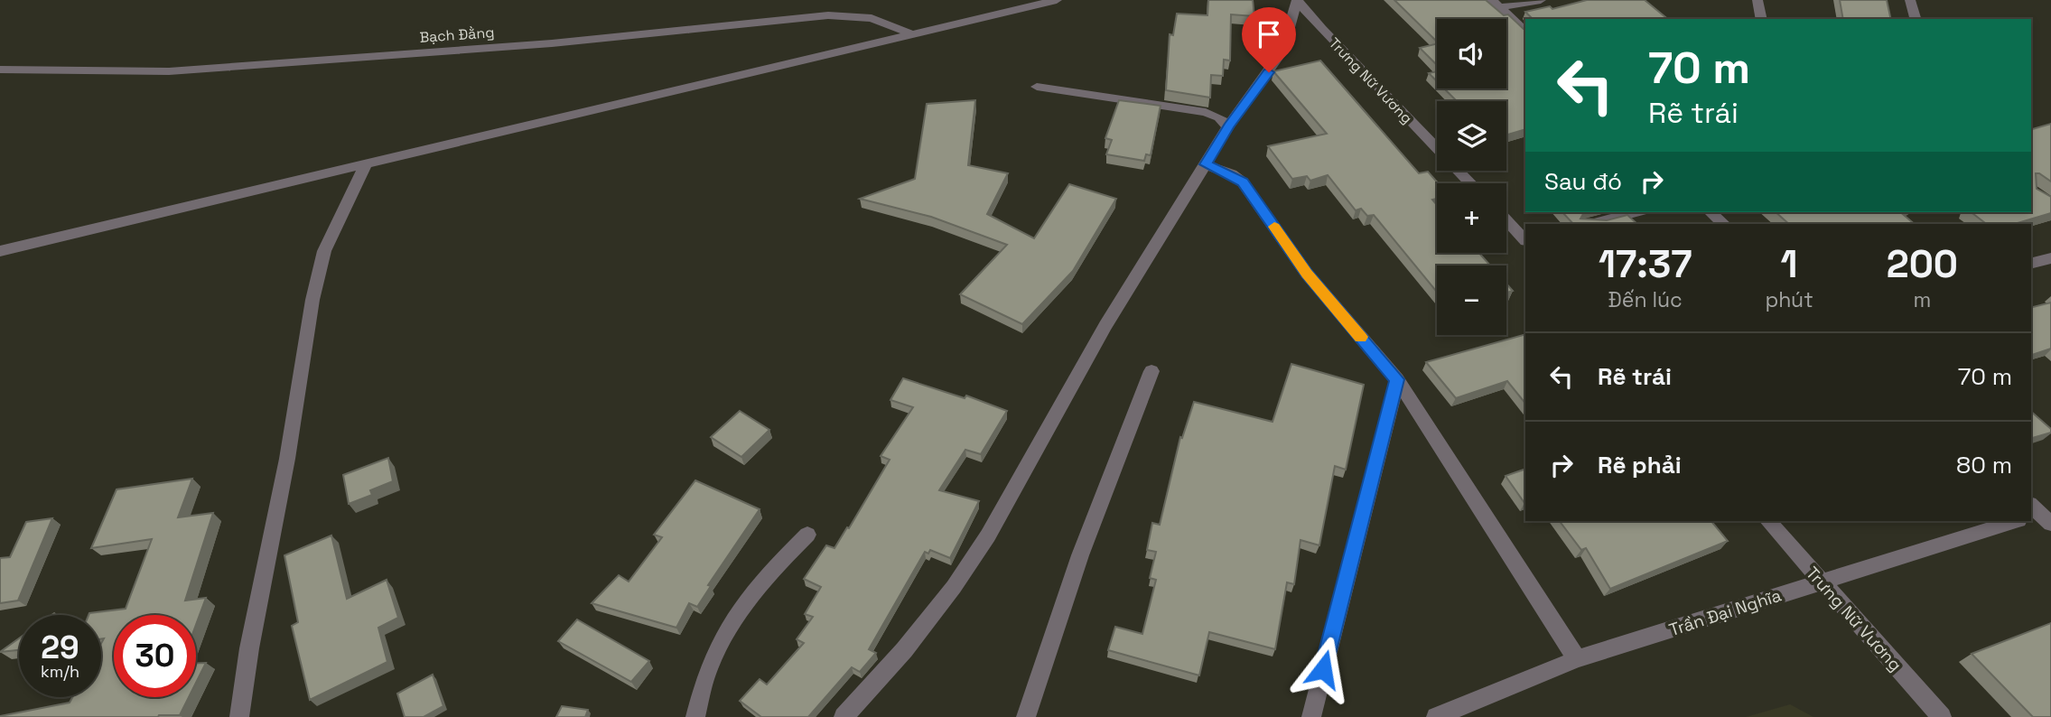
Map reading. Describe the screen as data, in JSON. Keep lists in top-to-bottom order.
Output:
{
  "streets": {
    "street": ["Bạch Đằng", "Trưng Nữ Vương", "Trần Đại Nghĩa"]
  },
  "crossings": [
    ["Trưng Nữ Vương", "Trần Đại Nghĩa"]
  ],
  "page": {
    "map_buttons": ["+", "−"],
    "turn": ["70 m", "Rẽ trái"],
    "then": "Sau đó",
    "eta": [
      "17:37",
      "Đến lúc",
      "1",
      "phút",
      "200",
      "m"
    ],
    "list": [
      {
        "name": "Rẽ trái",
        "value": "70 m"
      },
      {
        "name": "Rẽ phải",
        "value": "80 m"
      }
    ],
    "speed": "29 km/h",
    "limit": "30"
  }
}
